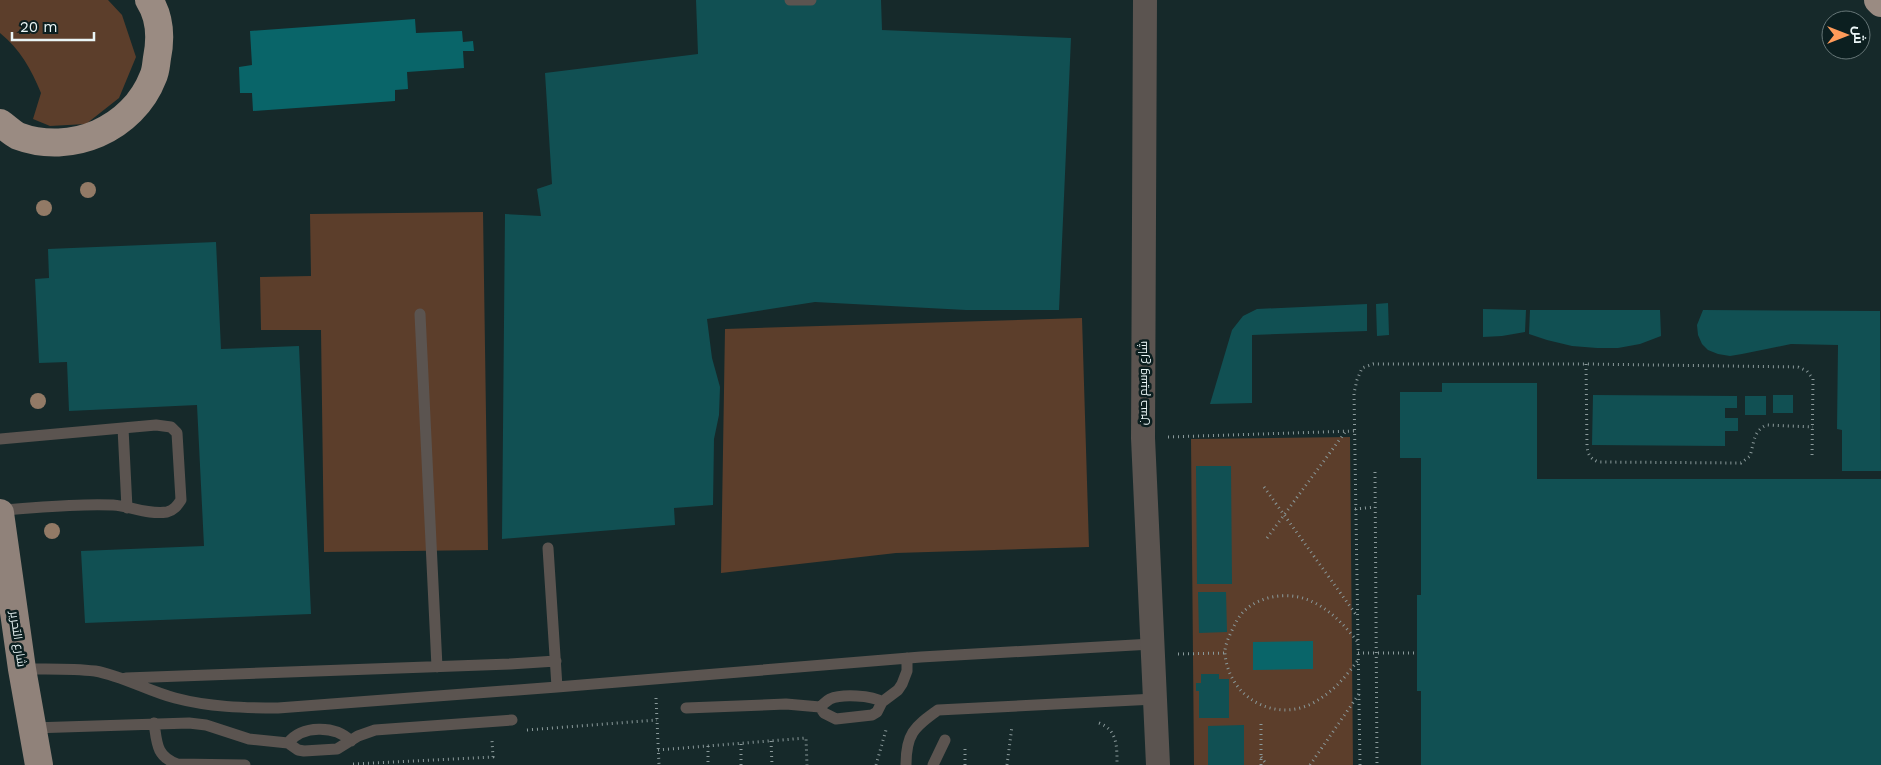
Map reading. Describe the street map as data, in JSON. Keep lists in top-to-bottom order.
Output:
{
  "streets": {
    "main road": ["شارع التحرير"],
    "street": ["شارع وسيم حسن"]
  },
  "scale_bar": "20 m",
  "north": "right"
}
